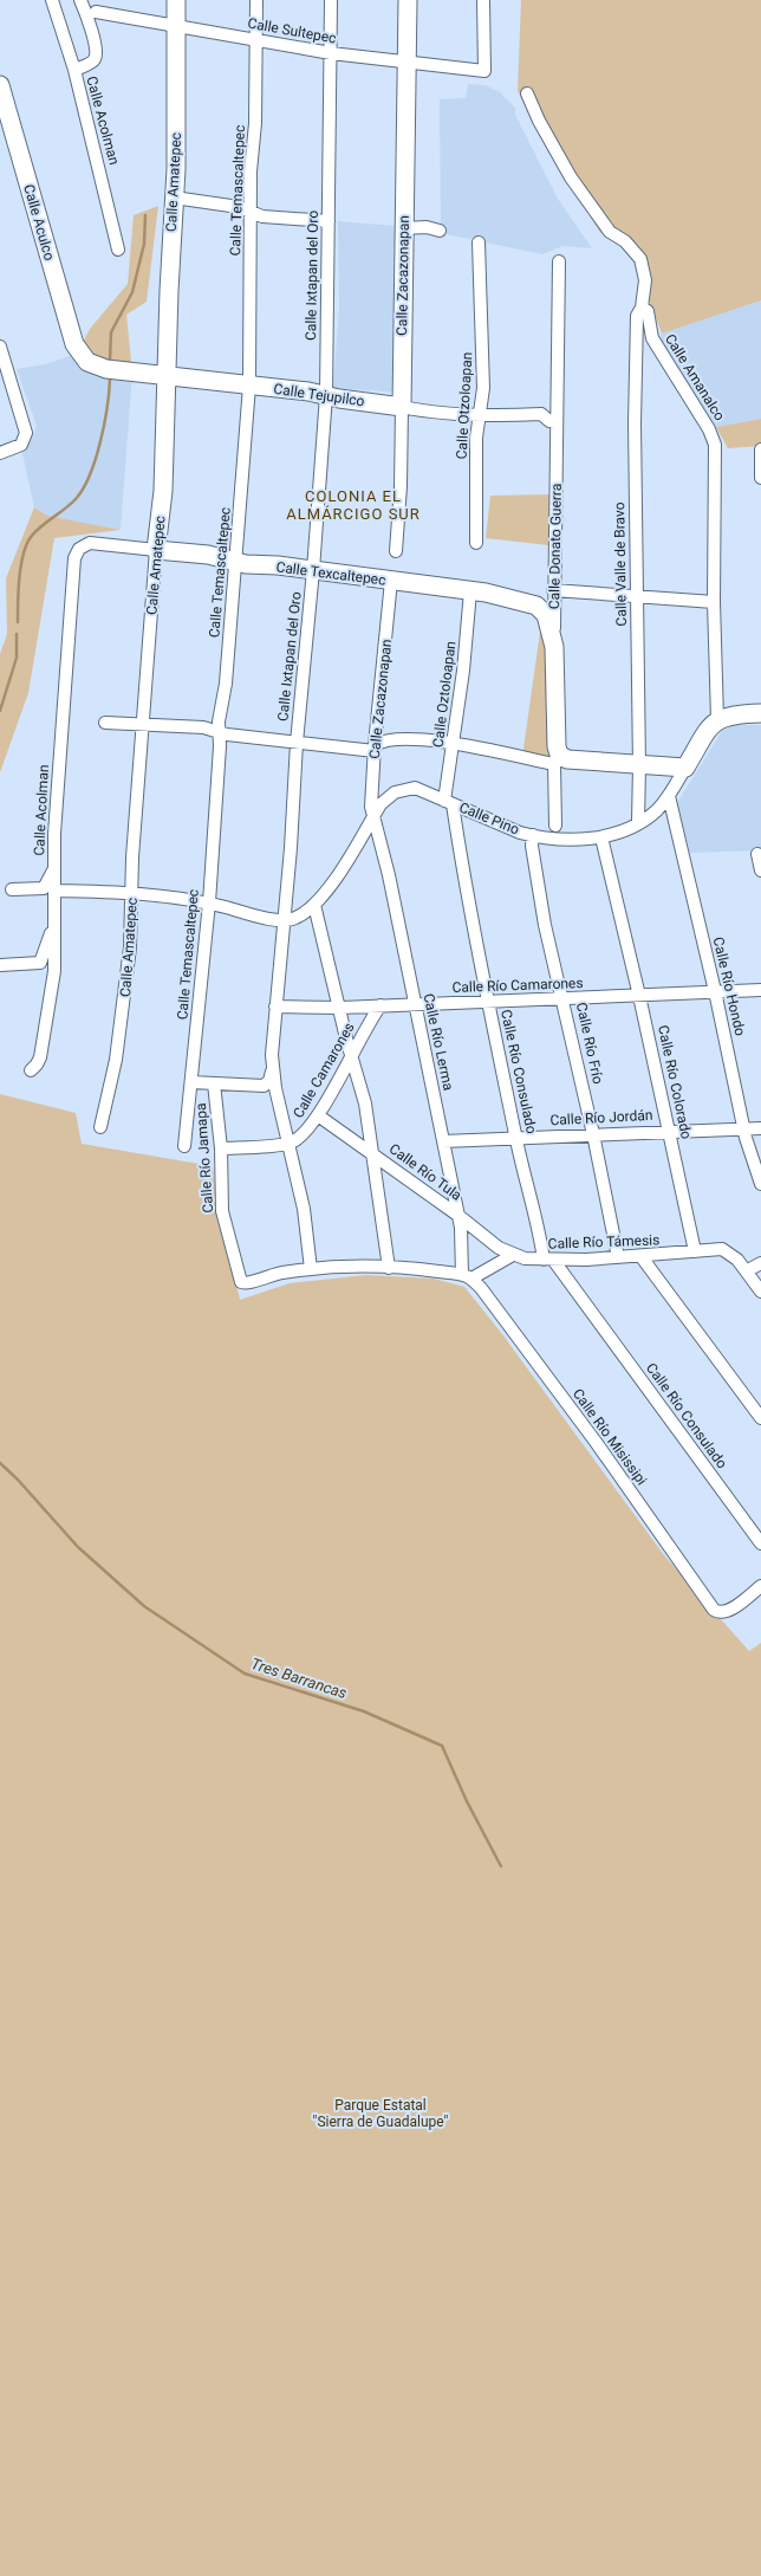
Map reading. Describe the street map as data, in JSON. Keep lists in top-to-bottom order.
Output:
{
  "streets": {
    "street": [
      "Calle Sultepec",
      "Calle Acolman",
      "Calle Amatepec",
      "Calle Temascaltepec",
      "Calle Aculco",
      "Calle Ixtapan del Oro",
      "Calle Zacazonapan",
      "Calle Amanalco",
      "Calle Tejupilco",
      "Calle Otzoloapan",
      "Calle Donato Guerra",
      "Calle Valle de Bravo",
      "Calle Texcaltepec",
      "Calle Oztoloapan",
      "Calle Pino",
      "Calle Río Camarones",
      "Calle Río Hondo",
      "Calle Río Lerma",
      "Calle Río Frío",
      "Calle Camarones",
      "Calle Río Consulado",
      "Calle Río Colorado",
      "Calle Río Jordán",
      "Calle Río Jamapa",
      "Calle Río Tula",
      "Calle Río Támesis",
      "Calle Río Misissipi"
    ]
  },
  "crossings": [
    ["Calle Sultepec", "Calle Amatepec"],
    ["Calle Sultepec", "Calle Temascaltepec"],
    ["Calle Sultepec", "Calle Ixtapan del Oro"],
    ["Calle Sultepec", "Calle Zacazonapan"],
    ["Calle Acolman", "Calle Texcaltepec"],
    ["Calle Amatepec", "Calle Tejupilco"],
    ["Calle Amatepec", "Calle Texcaltepec"],
    ["Calle Temascaltepec", "Calle Tejupilco"],
    ["Calle Temascaltepec", "Calle Texcaltepec"],
    ["Calle Aculco", "Calle Tejupilco"],
    ["Calle Ixtapan del Oro", "Calle Tejupilco"],
    ["Calle Ixtapan del Oro", "Calle Texcaltepec"],
    ["Calle Ixtapan del Oro", "Calle Pino"],
    ["Calle Ixtapan del Oro", "Calle Río Camarones"],
    ["Calle Ixtapan del Oro", "Calle Camarones"],
    ["Calle Ixtapan del Oro", "Calle Río Jamapa"],
    ["Calle Zacazonapan", "Calle Tejupilco"],
    ["Calle Zacazonapan", "Calle Texcaltepec"],
    ["Calle Zacazonapan", "Calle Pino"],
    ["Calle Zacazonapan", "Calle Río Lerma"],
    ["Calle Amanalco", "Calle Valle de Bravo"],
    ["Calle Amanalco", "Calle Pino"],
    ["Calle Tejupilco", "Calle Otzoloapan"],
    ["Calle Tejupilco", "Calle Donato Guerra"],
    ["Calle Donato Guerra", "Calle Texcaltepec"],
    ["Calle Valle de Bravo", "Calle Pino"],
    ["Calle Texcaltepec", "Calle Oztoloapan"],
    ["Calle Oztoloapan", "Calle Pino"],
    ["Calle Oztoloapan", "Calle Río Consulado"],
    ["Calle Pino", "Calle Río Hondo"],
    ["Calle Pino", "Calle Río Lerma"],
    ["Calle Pino", "Calle Río Frío"],
    ["Calle Pino", "Calle Río Consulado"],
    ["Calle Pino", "Calle Río Colorado"],
    ["Calle Río Camarones", "Calle Río Hondo"],
    ["Calle Río Camarones", "Calle Río Lerma"],
    ["Calle Río Camarones", "Calle Río Frío"],
    ["Calle Río Camarones", "Calle Camarones"],
    ["Calle Río Camarones", "Calle Río Consulado"],
    ["Calle Río Camarones", "Calle Río Colorado"],
    ["Calle Río Hondo", "Calle Río Jordán"],
    ["Calle Río Lerma", "Calle Río Jordán"],
    ["Calle Río Lerma", "Calle Río Tula"],
    ["Calle Río Lerma", "Calle Río Misissipi"],
    ["Calle Río Frío", "Calle Río Jordán"],
    ["Calle Río Frío", "Calle Río Támesis"],
    ["Calle Camarones", "Calle Río Tula"],
    ["Calle Río Consulado", "Calle Río Jordán"],
    ["Calle Río Consulado", "Calle Río Támesis"],
    ["Calle Río Colorado", "Calle Río Jordán"],
    ["Calle Río Colorado", "Calle Río Támesis"],
    ["Calle Río Tula", "Calle Río Támesis"]
  ],
  "districts": ["COLONIA EL ALMÁRCIGO SUR"],
  "water": ["Tres Barrancas"],
  "parks": ["Parque Estatal \"Sierra de Guadalupe\""]
}
